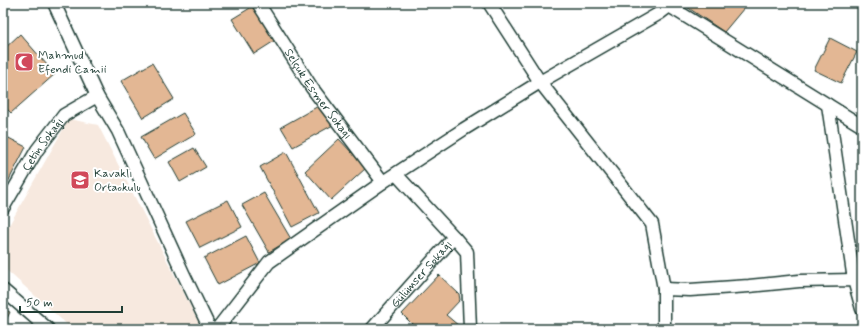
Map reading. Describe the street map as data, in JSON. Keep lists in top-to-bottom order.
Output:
{
  "streets": {
    "street": ["Selçuk Esmer Sokağı", "Çetin Sokağı", "Gülümser Sokağı"]
  },
  "places": {
    "mosque": ["Mahmud Efendi Camii"],
    "school or university": ["Kavaklı Ortaokulu"]
  },
  "scale_bar": "50 m"
}
